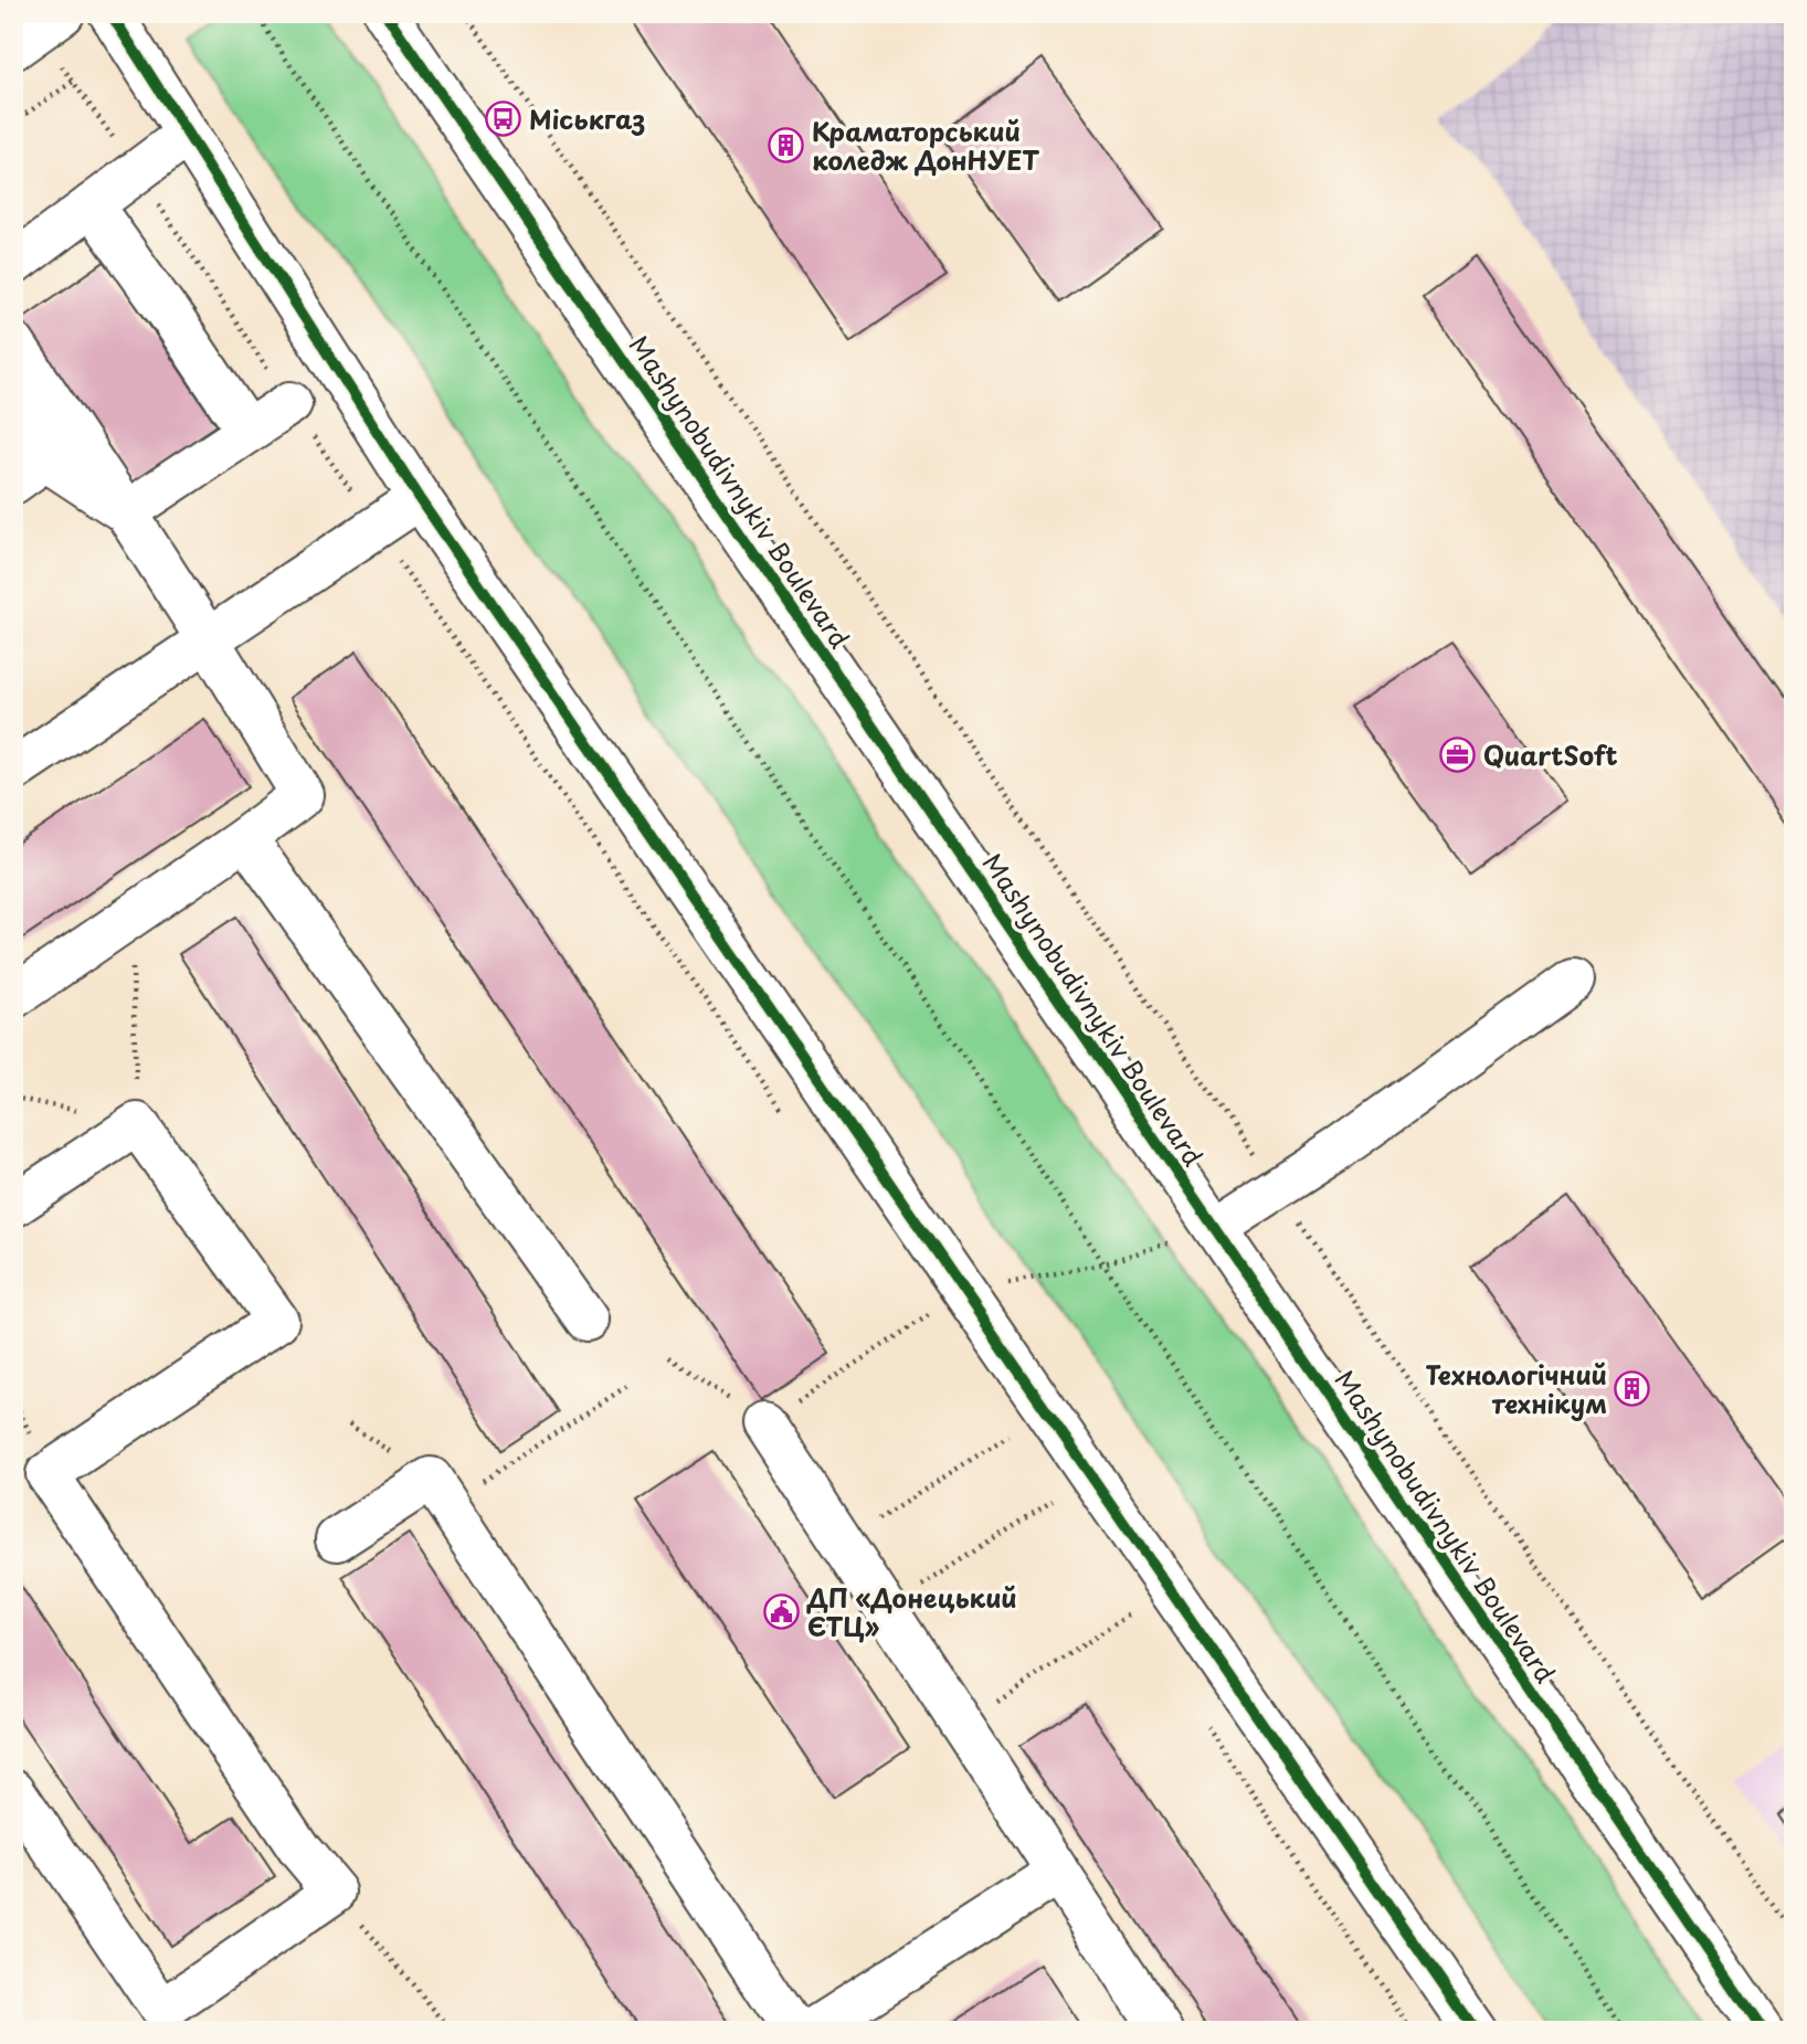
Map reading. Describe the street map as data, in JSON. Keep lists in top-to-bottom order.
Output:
{
  "streets": {
    "street": ["Mashynobudivnykiv Boulevard"]
  },
  "places": {
    "bus stop": ["Міськгаз"],
    "building": ["Краматорський коледж ДонНУЕТ", "Технологічний технікум"],
    "office": ["QuartSoft"],
    "public building": ["ДП «Донецький ЄТЦ»"]
  }
}
